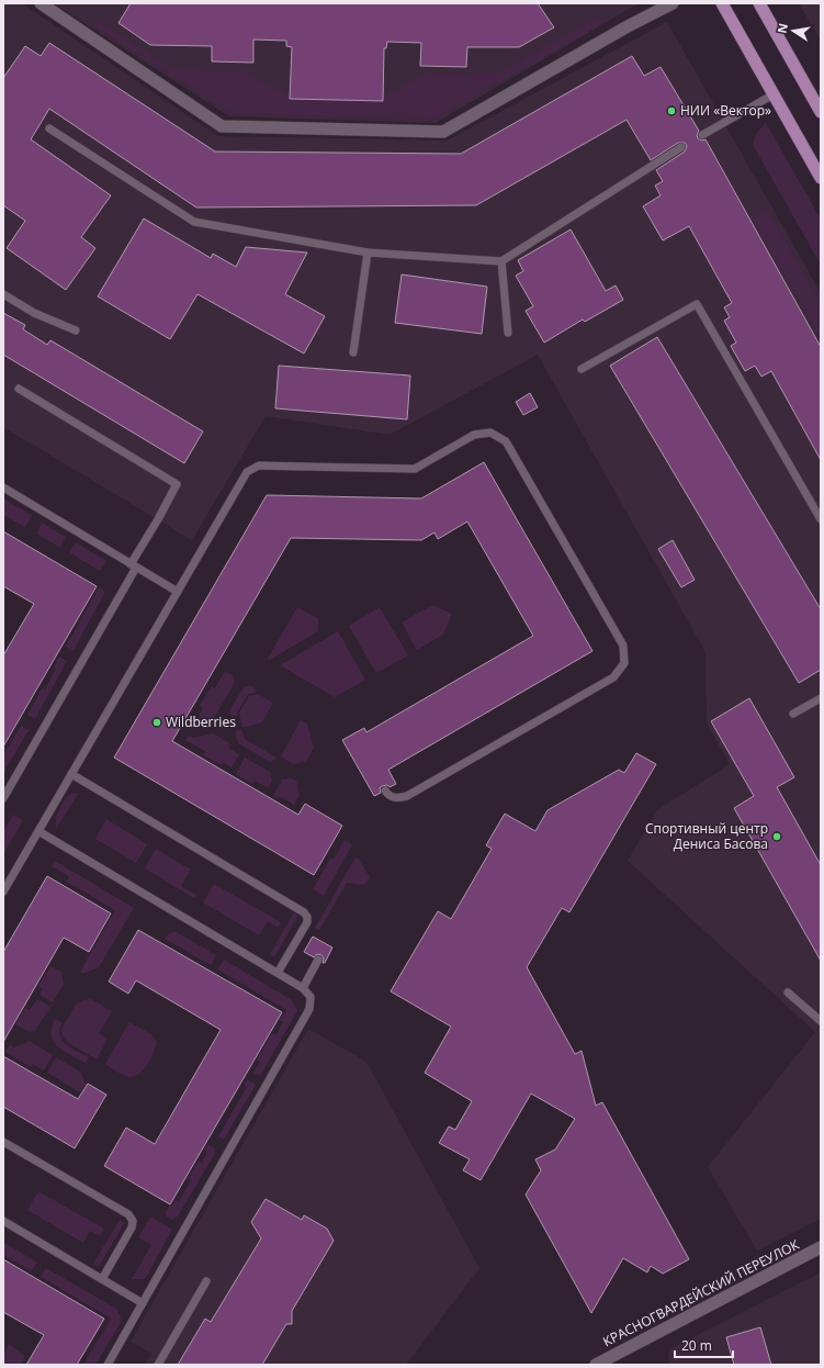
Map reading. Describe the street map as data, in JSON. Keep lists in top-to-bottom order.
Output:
{
  "streets": {
    "street": ["КРАСНОГВАРДЕЙСКИЙ ПЕРЕУЛОК"]
  },
  "places": ["НИИ «Вектор»", "Wildberries", "Спортивный центр Дениса Басова"],
  "scale_bar": "20 m",
  "north": "left"
}
